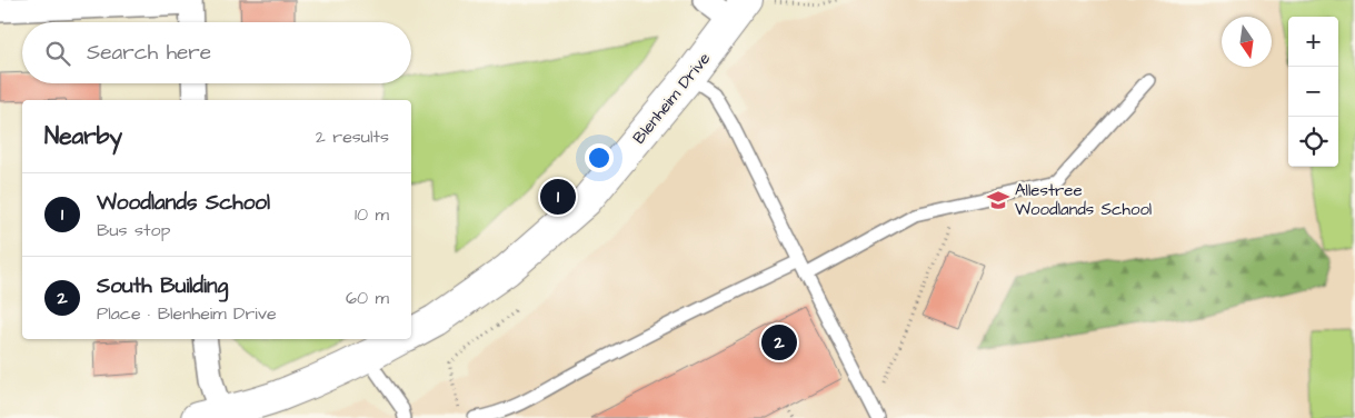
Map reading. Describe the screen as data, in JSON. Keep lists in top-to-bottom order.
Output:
{
  "streets": {
    "street": ["Blenheim Drive"]
  },
  "places": {
    "school or university": ["Allestree Woodlands School"]
  },
  "north": "bottom",
  "page": {
    "map_buttons": ["+", "−"],
    "search": "Search here",
    "heading": ["Nearby", "2 results"],
    "list": [
      {
        "mark": "1",
        "name": "Woodlands School",
        "note": "Bus stop",
        "value": "10 m"
      },
      {
        "mark": "2",
        "name": "South Building",
        "note": "Place · Blenheim Drive",
        "value": "60 m"
      }
    ],
    "pins": ["1", "2"]
  }
}
